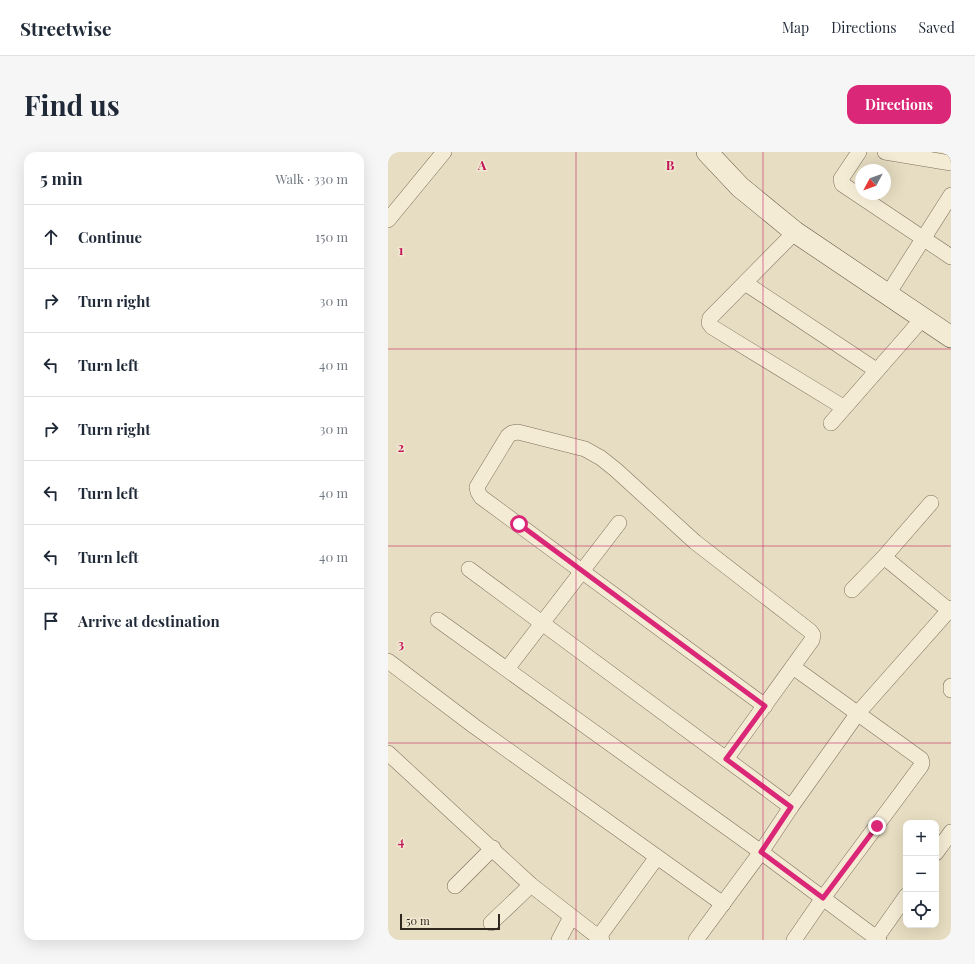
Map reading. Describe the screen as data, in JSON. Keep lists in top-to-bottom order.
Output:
{
  "scale_bar": "50 m",
  "north": "bottom left",
  "page": {
    "header": "Streetwise",
    "nav": ["Map", "Directions", "Saved"],
    "buttons": "Directions",
    "title": "Find us",
    "heading": ["5 min", "Walk · 330 m"],
    "list": [
      ["Continue", "150 m"],
      ["Turn right", "30 m"],
      ["Turn left", "40 m"],
      ["Turn right", "30 m"],
      ["Turn left", "40 m"],
      ["Turn left", "40 m"],
      "Arrive at destination"
    ],
    "map_buttons": ["+", "−"],
    "scale": "50 m"
  },
  "grid": {
    "columns": ["A", "B"],
    "rows": [
      "1",
      "2",
      "3",
      "4"
    ]
  }
}
